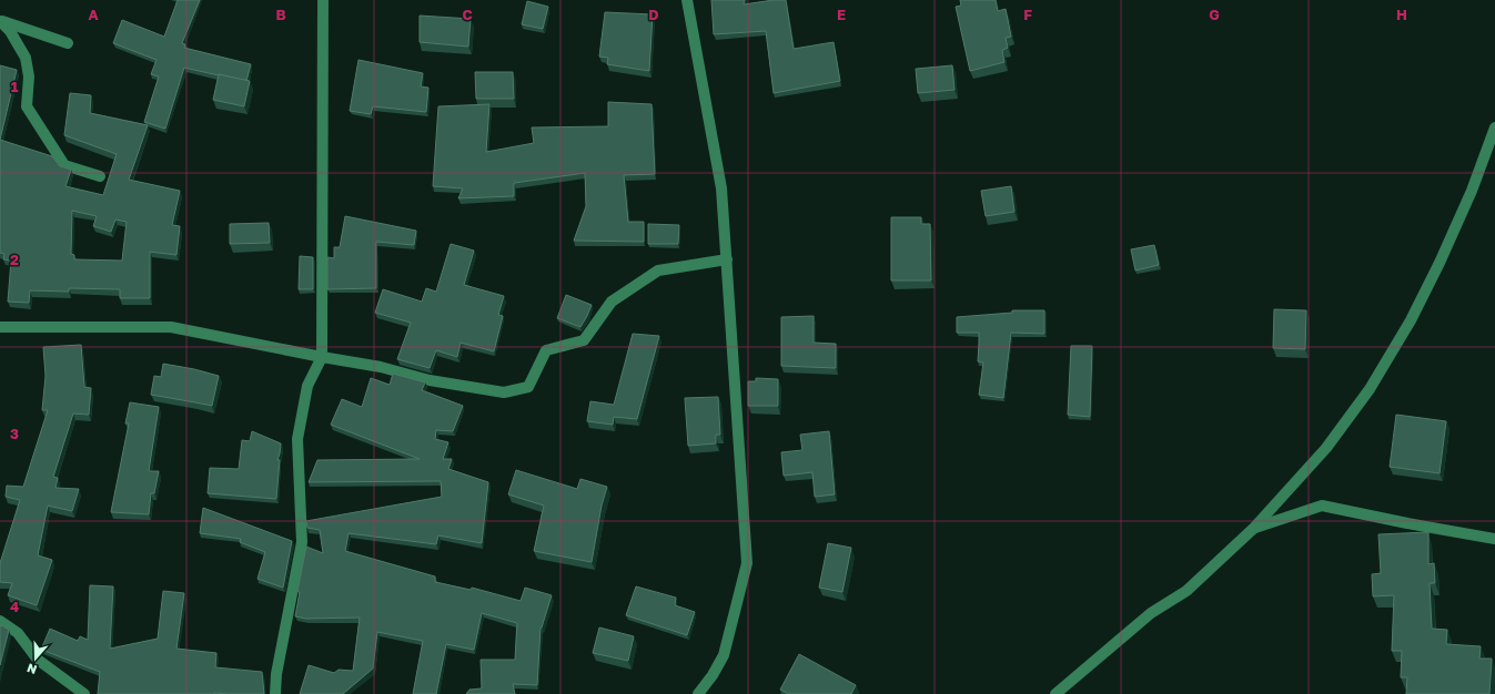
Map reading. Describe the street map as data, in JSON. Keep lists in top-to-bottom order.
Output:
{
  "north": "bottom",
  "grid": {
    "columns": [
      "A",
      "B",
      "C",
      "D",
      "E",
      "F",
      "G",
      "H"
    ],
    "rows": [
      "1",
      "2",
      "3",
      "4"
    ]
  }
}
